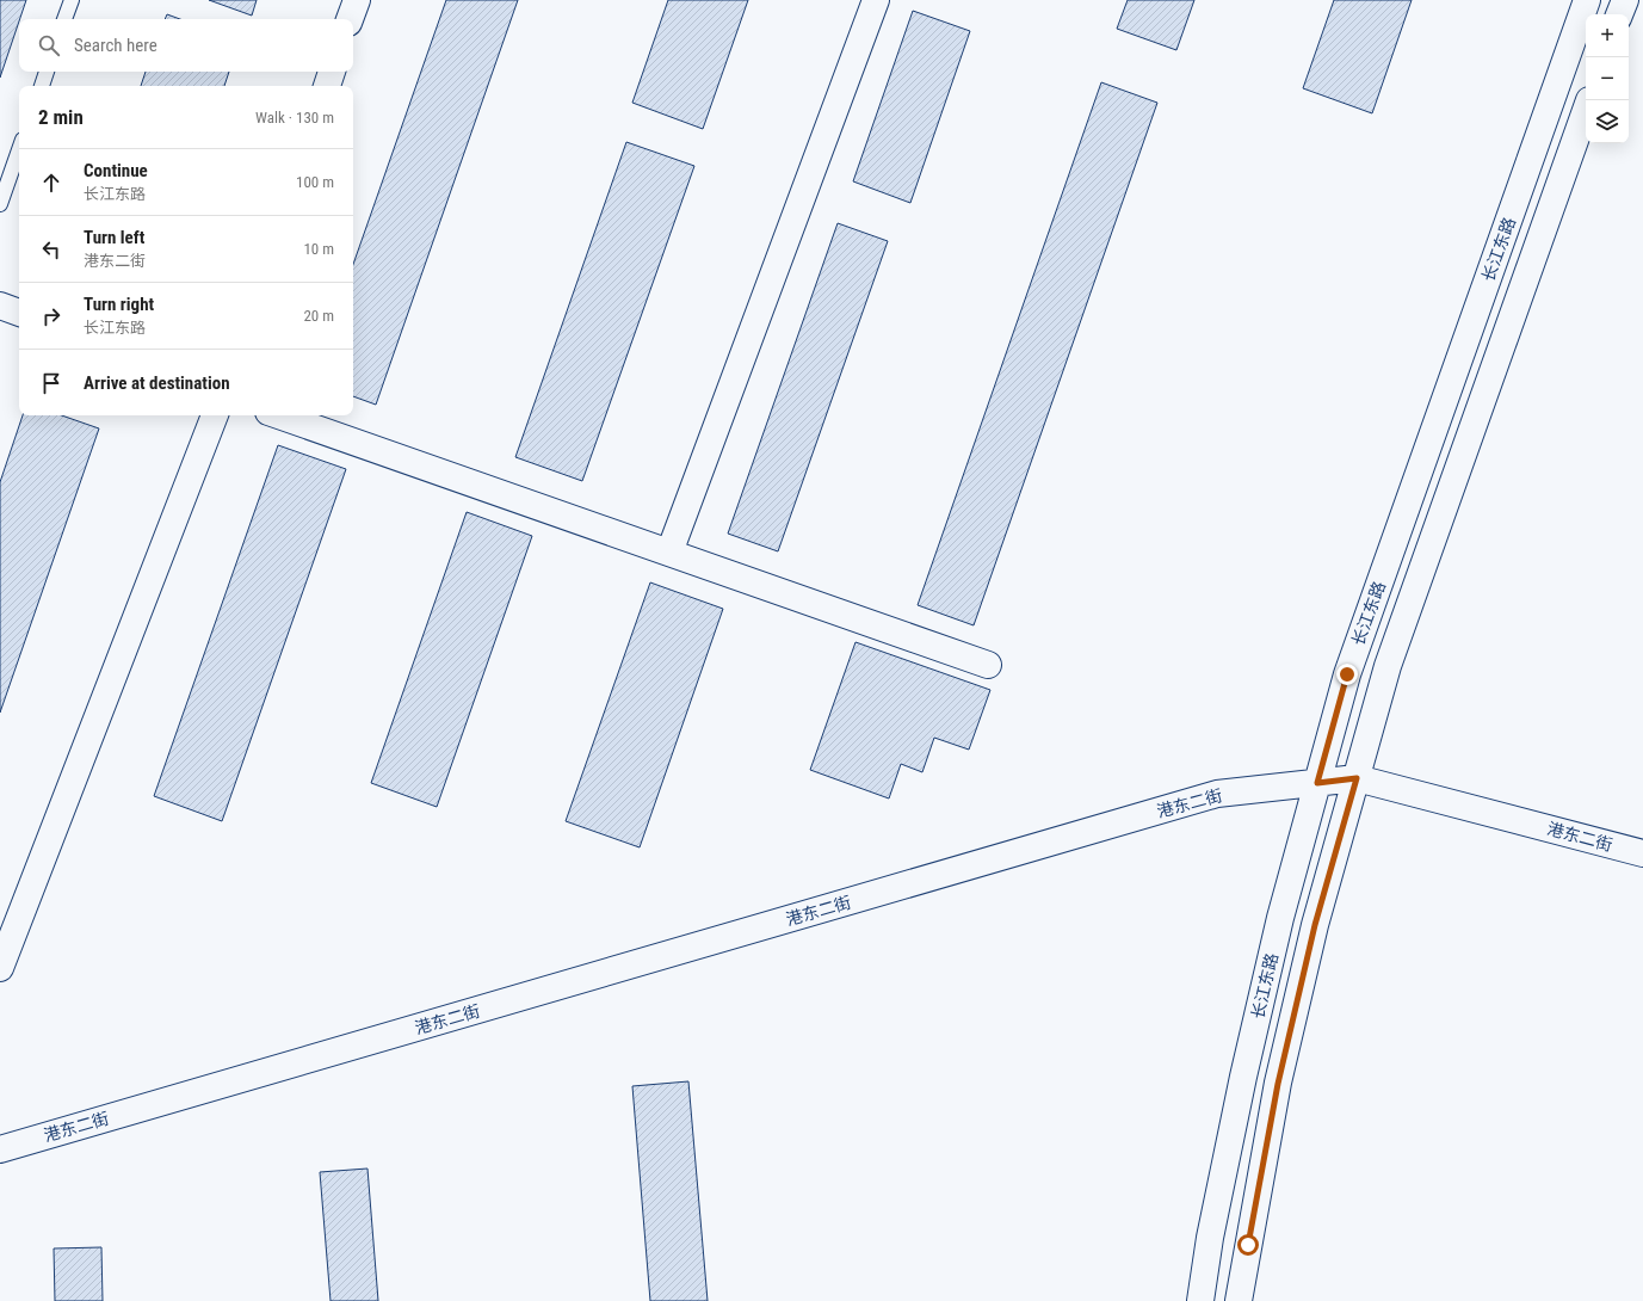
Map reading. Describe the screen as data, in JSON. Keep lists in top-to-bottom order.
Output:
{
  "streets": {
    "main road": ["长江东路", "港东二街"]
  },
  "crossings": [
    ["长江东路", "港东二街"]
  ],
  "page": {
    "map_buttons": ["+", "−"],
    "search": "Search here",
    "heading": ["2 min", "Walk · 130 m"],
    "list": [
      ["Continue", "长江东路", "100 m"],
      ["Turn left", "港东二街", "10 m"],
      ["Turn right", "长江东路", "20 m"],
      "Arrive at destination"
    ]
  }
}
